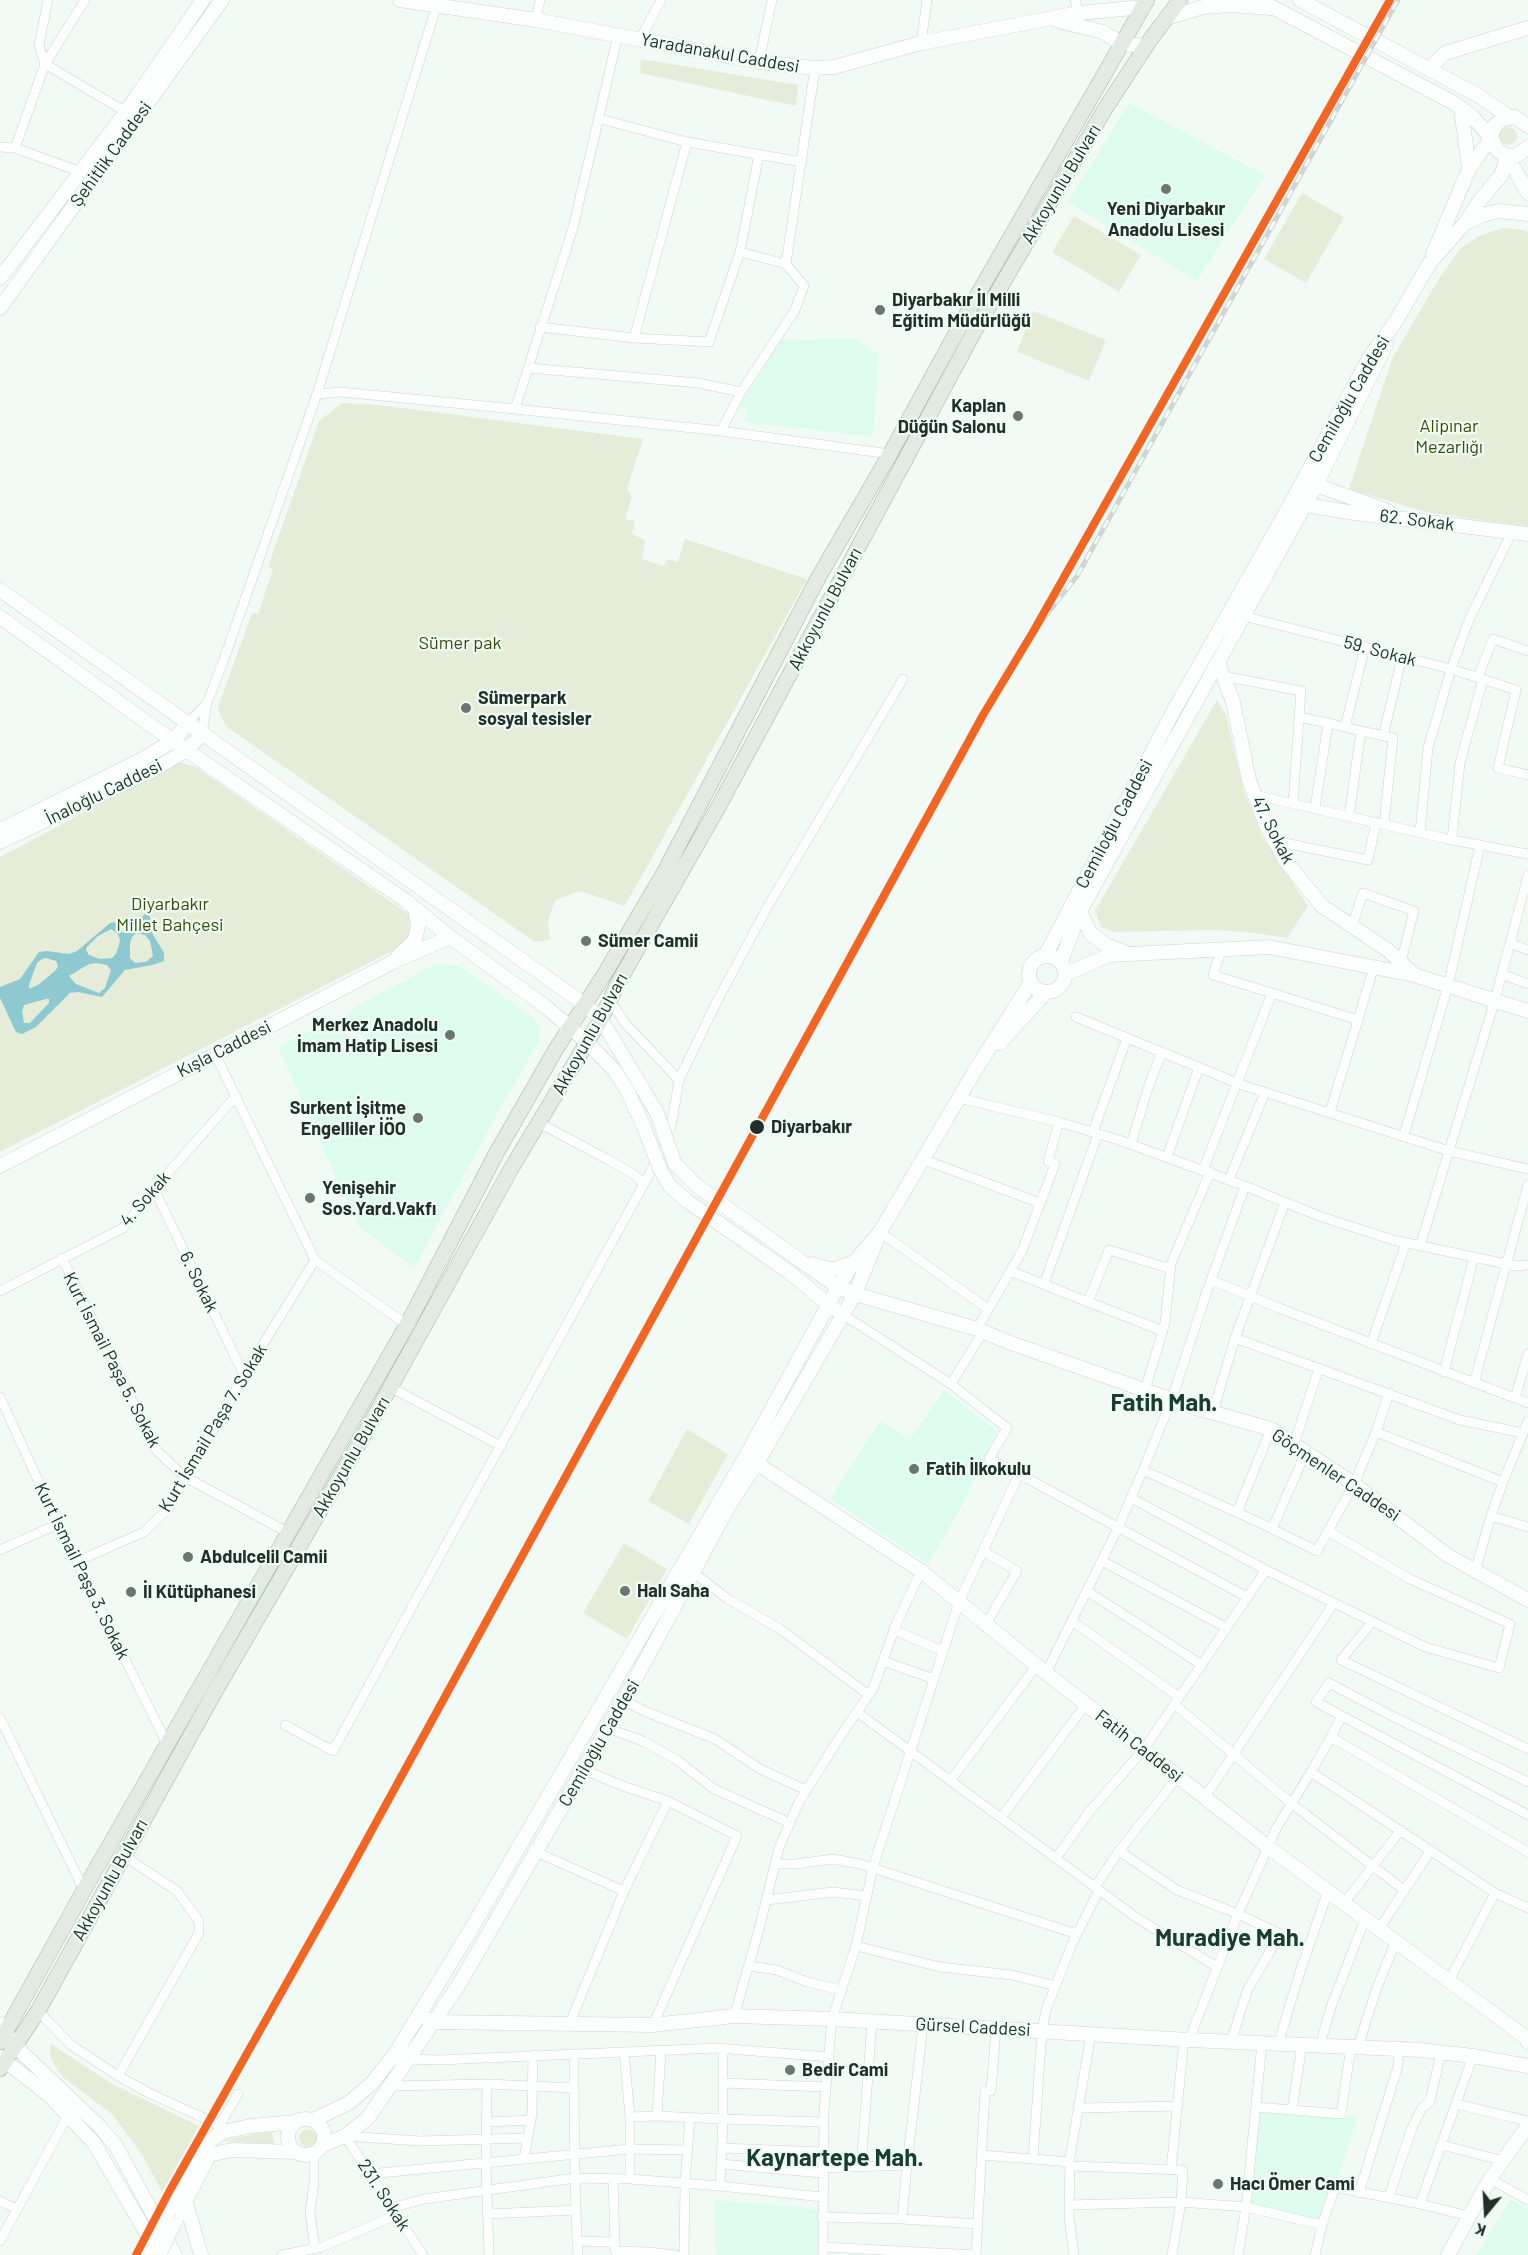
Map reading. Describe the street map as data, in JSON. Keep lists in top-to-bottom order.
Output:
{
  "streets": {
    "main road": [
      "Yaradanakul Caddesi",
      "Şehitlik Caddesi",
      "Akkoyunlu Bulvarı",
      "Cemiloğlu Caddesi",
      "62. Sokak",
      "İnaloğlu Caddesi",
      "47. Sokak",
      "Kışla Caddesi",
      "Göçmenler Caddesi",
      "Fatih Caddesi",
      "Gürsel Caddesi"
    ],
    "street": [
      "59. Sokak",
      "4. Sokak",
      "6. Sokak",
      "Kurt İsmail Paşa 5. Sokak",
      "Kurt İsmail Paşa 7. Sokak",
      "Kurt İsmail Paşa 3. Sokak",
      "231. Sokak"
    ]
  },
  "crossings": [
    ["Yaradanakul Caddesi", "Akkoyunlu Bulvarı"],
    ["Akkoyunlu Bulvarı", "Kurt İsmail Paşa 5. Sokak"],
    ["Akkoyunlu Bulvarı", "Göçmenler Caddesi"],
    ["Akkoyunlu Bulvarı", "Kurt İsmail Paşa 3. Sokak"],
    ["Cemiloğlu Caddesi", "62. Sokak"],
    ["Cemiloğlu Caddesi", "59. Sokak"],
    ["Cemiloğlu Caddesi", "47. Sokak"],
    ["Cemiloğlu Caddesi", "Göçmenler Caddesi"],
    ["Cemiloğlu Caddesi", "Fatih Caddesi"],
    ["Cemiloğlu Caddesi", "Gürsel Caddesi"],
    ["Cemiloğlu Caddesi", "231. Sokak"],
    ["İnaloğlu Caddesi", "Göçmenler Caddesi"],
    ["4. Sokak", "6. Sokak"],
    ["4. Sokak", "Kurt İsmail Paşa 5. Sokak"],
    ["6. Sokak", "Kurt İsmail Paşa 7. Sokak"],
    ["Kurt İsmail Paşa 5. Sokak", "Kurt İsmail Paşa 7. Sokak"],
    ["Kurt İsmail Paşa 7. Sokak", "Kurt İsmail Paşa 3. Sokak"]
  ],
  "districts": ["Fatih Mah.", "Muradiye Mah.", "Kaynartepe Mah."],
  "parks": ["Alipınar Mezarlığı", "Sümer pak", "Diyarbakır Millet Bahçesi"],
  "places": [
    "Yeni Diyarbakır Anadolu Lisesi",
    "Diyarbakır İl Milli Eğitim Müdürlüğü",
    "Kaplan Düğün Salonu",
    "Sümerpark sosyal tesisler",
    "Sümer Camii",
    "Merkez Anadolu İmam Hatip Lisesi",
    "Surkent İşitme Engelliler İÖO",
    "Diyarbakır",
    "Yenişehir Sos.Yard.Vakfı",
    "Fatih İlkokulu",
    "Abdulcelil Camii",
    "Halı Saha",
    "İl Kütüphanesi",
    "Bedir Cami",
    "Hacı Ömer Cami"
  ],
  "north": "bottom"
}
